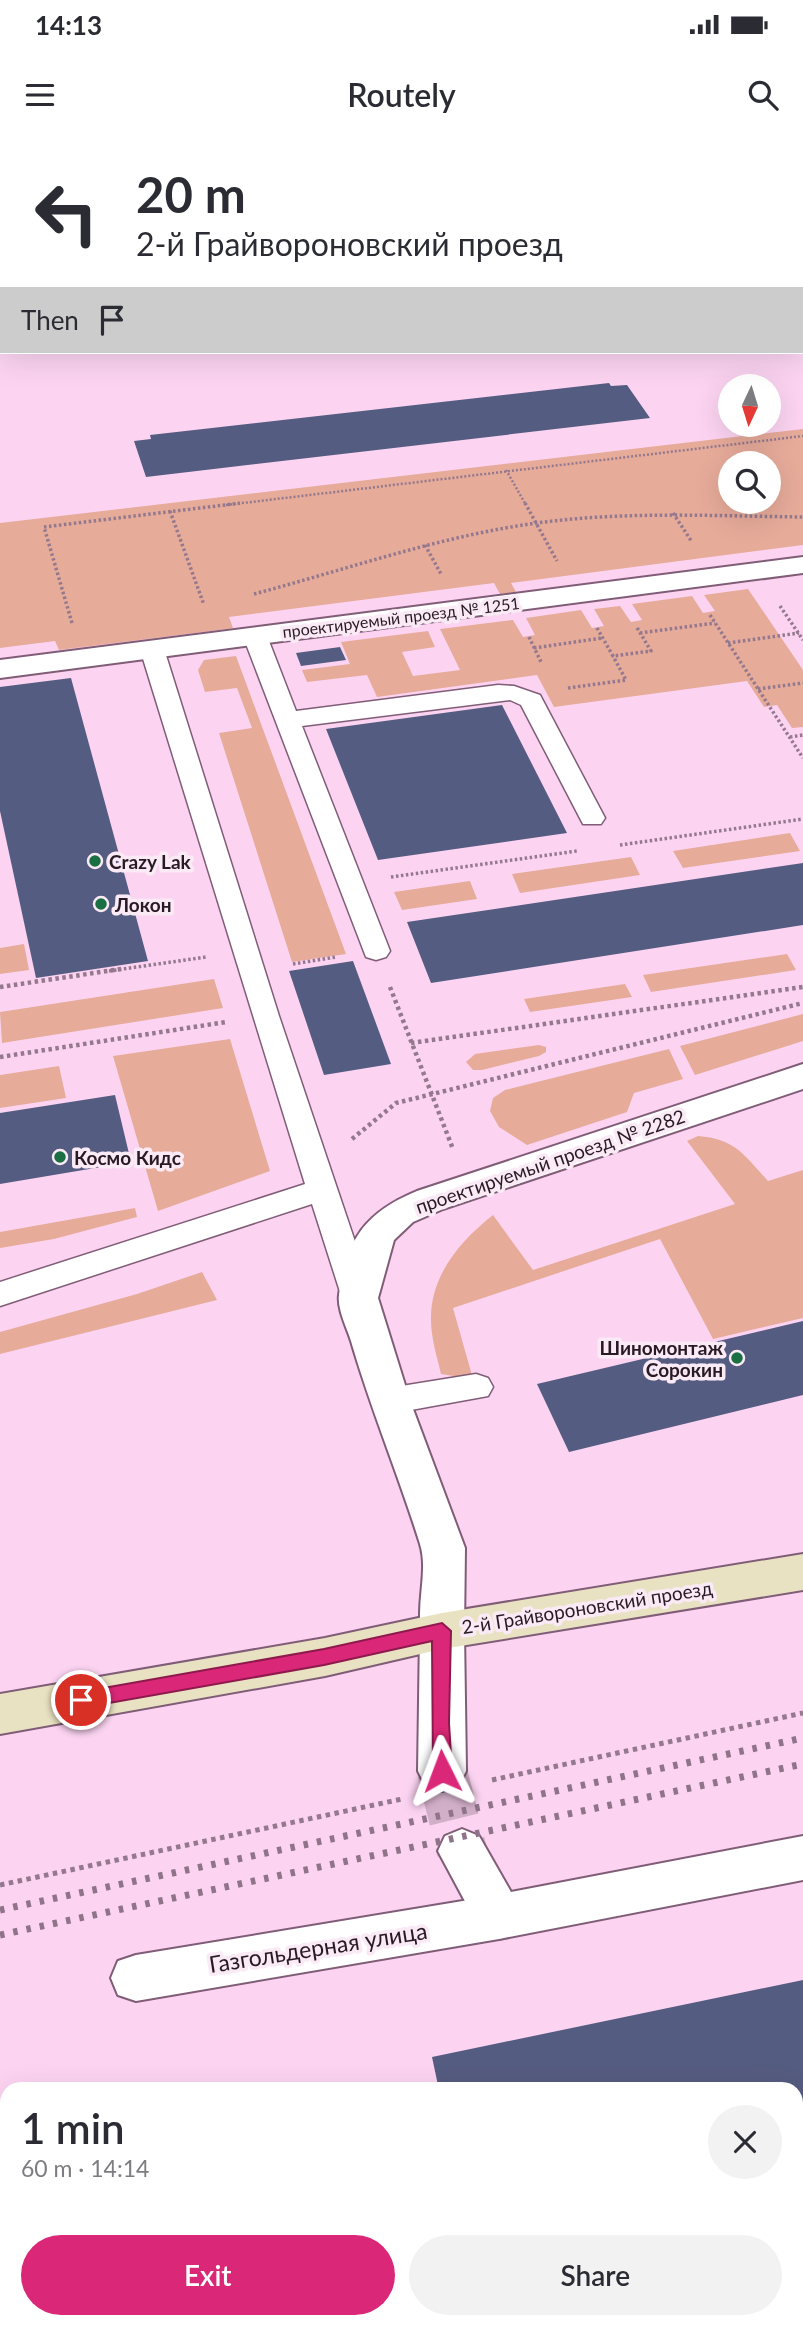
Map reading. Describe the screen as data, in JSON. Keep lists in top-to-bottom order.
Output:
{
  "streets": {
    "main road": ["2-й Грайвороновский проезд"],
    "street": ["проектируемый проезд № 1251", "проектируемый проезд № 2282", "Газгольдерная улица"]
  },
  "crossings": [
    ["проектируемый проезд № 2282", "2-й Грайвороновский проезд"]
  ],
  "places": [
    "Crazy Lak",
    "Локон",
    "Космо Кидс",
    "Шиномонтаж Сорокин"
  ],
  "north": "bottom",
  "page": {
    "status": "14:13",
    "header": "Routely",
    "turn": ["20 m", "2-й Грайвороновский проезд"],
    "then": "Then",
    "heading": ["1 min", "60 m · 14:14"],
    "buttons": ["Exit", "Share"]
  }
}
